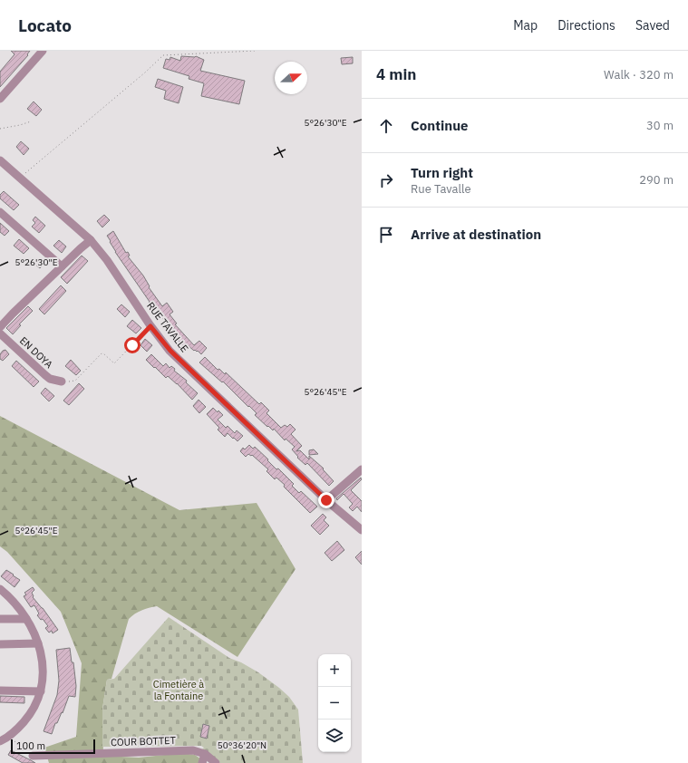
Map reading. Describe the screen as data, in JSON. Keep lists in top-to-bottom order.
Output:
{
  "streets": {
    "street": ["RUE TAVALLE", "EN DOYA", "COUR BOTTET"]
  },
  "parks": ["Cimetière à la Fontaine"],
  "scale_bar": "100 m",
  "north": "right",
  "page": {
    "header": "Locato",
    "nav": ["Map", "Directions", "Saved"],
    "heading": ["4 min", "Walk · 320 m"],
    "list": [
      ["Continue", "30 m"],
      ["Turn right", "Rue Tavalle", "290 m"],
      "Arrive at destination"
    ],
    "map_buttons": ["+", "−"],
    "scale": "100 m"
  },
  "coordinates": ["5°26'30\"E", "5°26'45\"E", "50°36'20\"N"]
}
